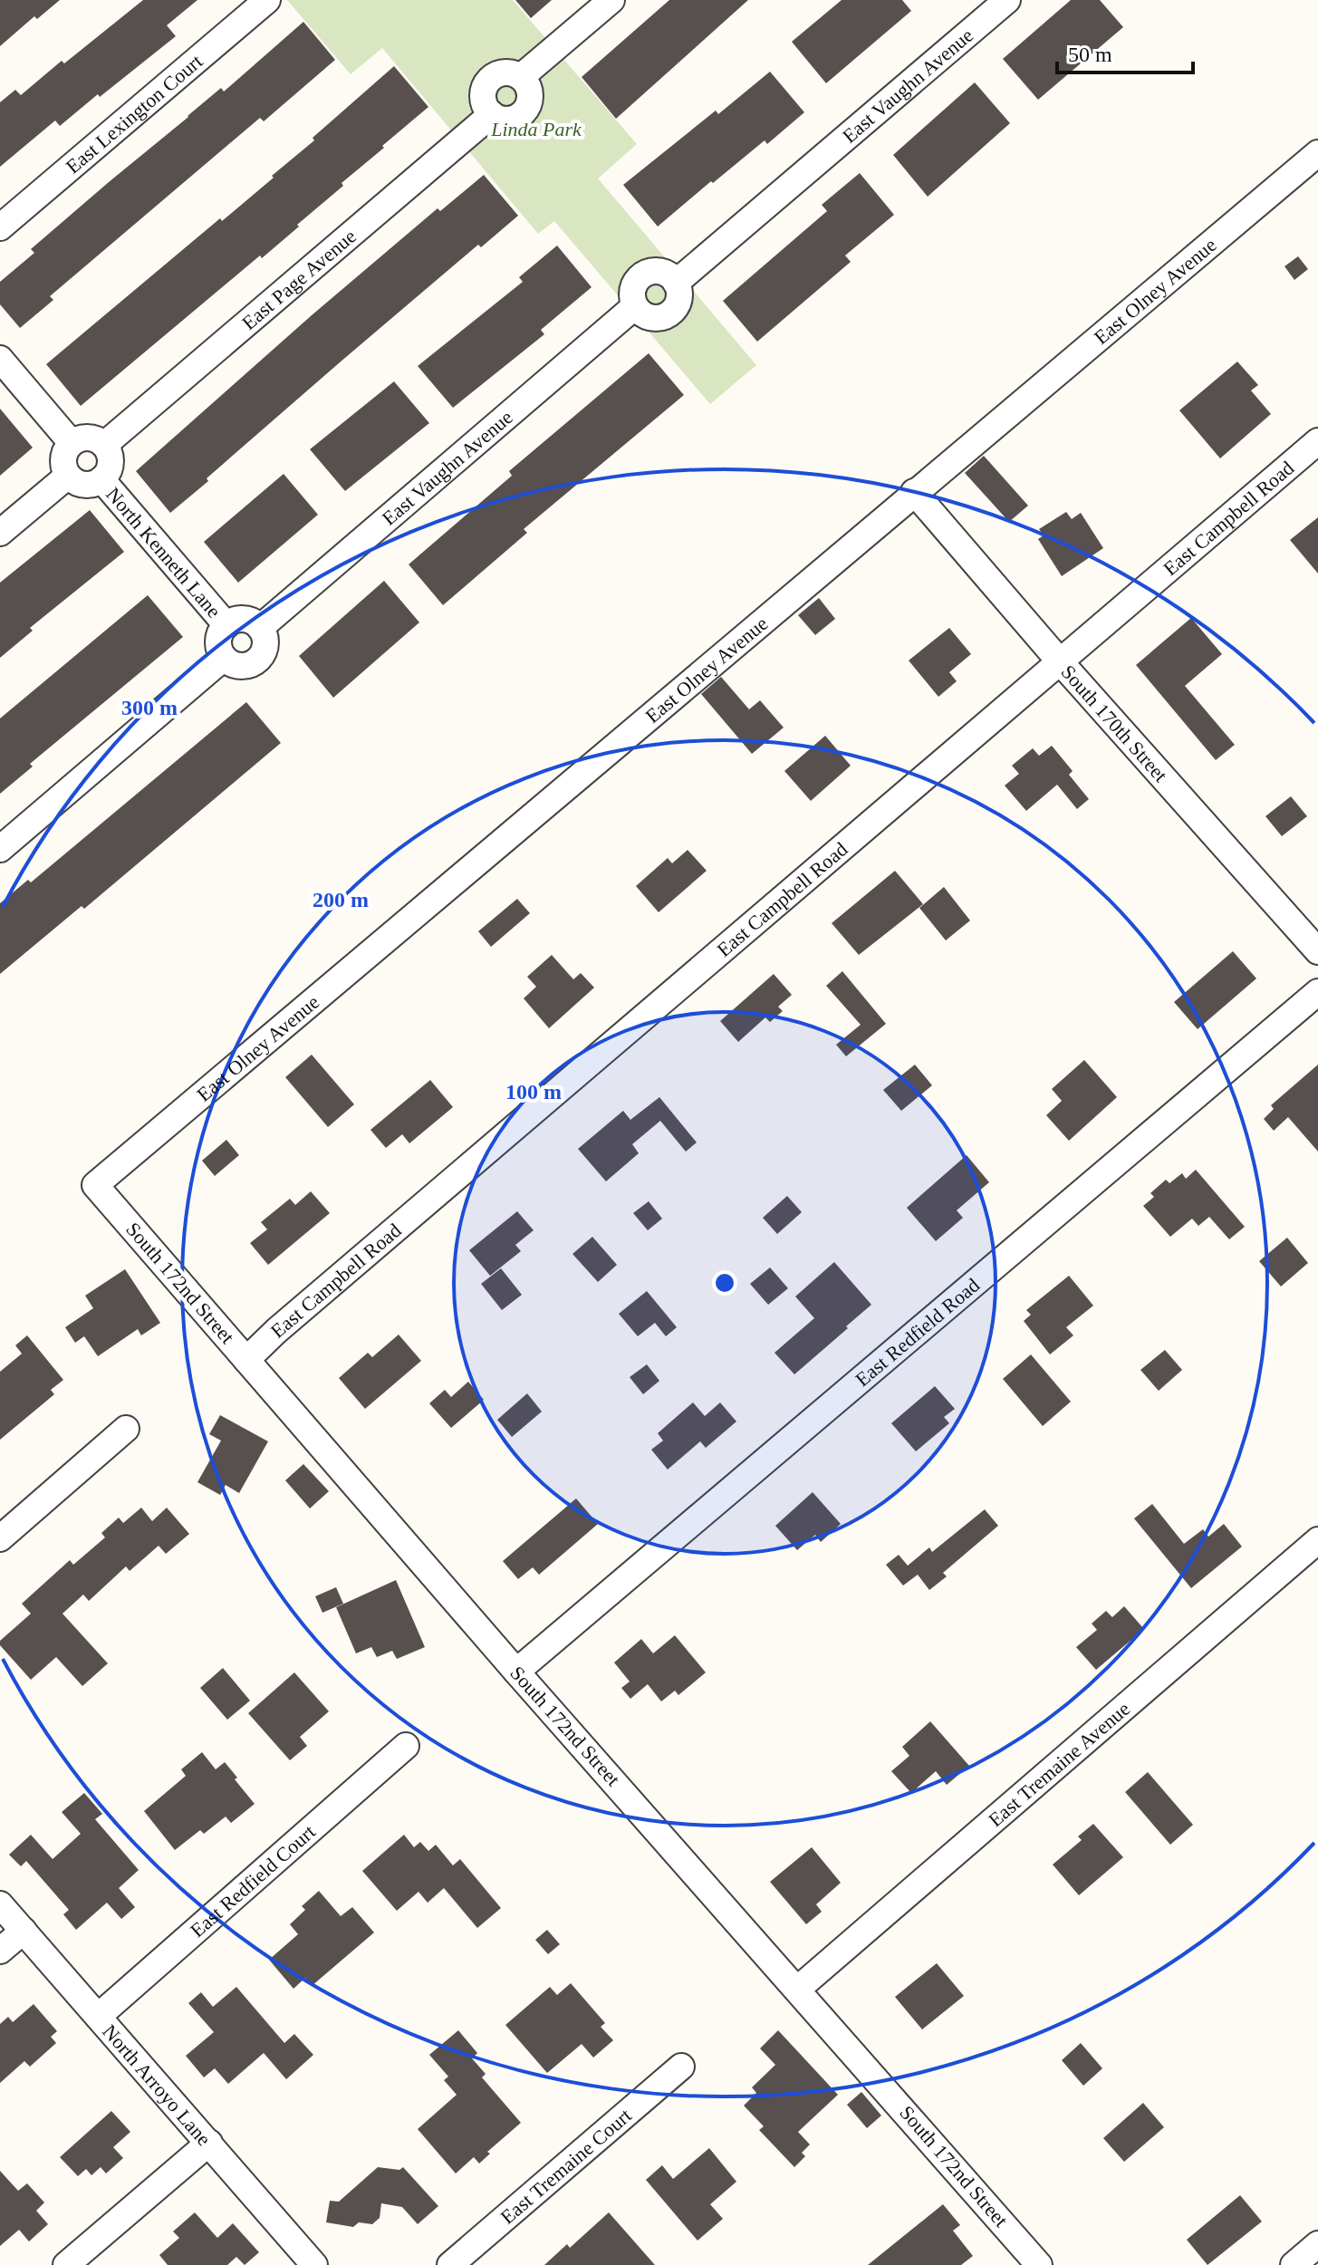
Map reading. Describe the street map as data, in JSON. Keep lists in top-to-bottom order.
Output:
{
  "streets": {
    "street": [
      "East Vaughn Avenue",
      "East Lexington Court",
      "East Page Avenue",
      "East Olney Avenue",
      "East Campbell Road",
      "North Kenneth Lane",
      "South 170th Street",
      "South 172nd Street",
      "East Redfield Road",
      "East Tremaine Avenue",
      "East Redfield Court",
      "North Arroyo Lane",
      "East Tremaine Court"
    ]
  },
  "crossings": [
    ["East Vaughn Avenue", "North Kenneth Lane"],
    ["East Page Avenue", "North Kenneth Lane"],
    ["East Olney Avenue", "South 170th Street"],
    ["East Olney Avenue", "South 172nd Street"],
    ["East Campbell Road", "South 170th Street"],
    ["East Campbell Road", "South 172nd Street"],
    ["South 172nd Street", "East Redfield Road"],
    ["South 172nd Street", "East Tremaine Avenue"],
    ["East Redfield Court", "North Arroyo Lane"]
  ],
  "parks": ["Linda Park"],
  "scale_bar": "50 m",
  "rings": ["300 m", "200 m", "100 m"]
}
